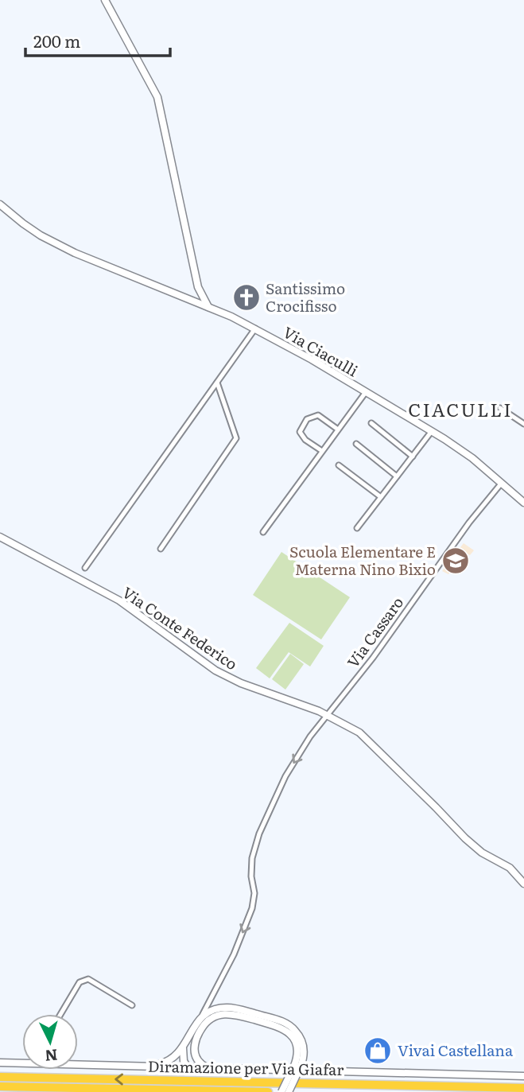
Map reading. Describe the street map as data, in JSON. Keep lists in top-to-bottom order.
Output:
{
  "streets": {
    "highway": ["Diramazione per Via Giafar"],
    "street": ["Via Ciaculli", "Via Conte Federico", "Via Cassaro"]
  },
  "crossings": [
    ["Via Ciaculli", "Via Cassaro"],
    ["Via Conte Federico", "Via Cassaro"]
  ],
  "one_way": ["Via Cassaro"],
  "districts": ["CIACULLI"],
  "places": {
    "church": ["Santissimo Crocifisso"],
    "school or university": ["Scuola Elementare E Materna Nino Bixio"],
    "shop": ["Vivai Castellana"]
  },
  "scale_bar": "200 m",
  "north": "bottom"
}
